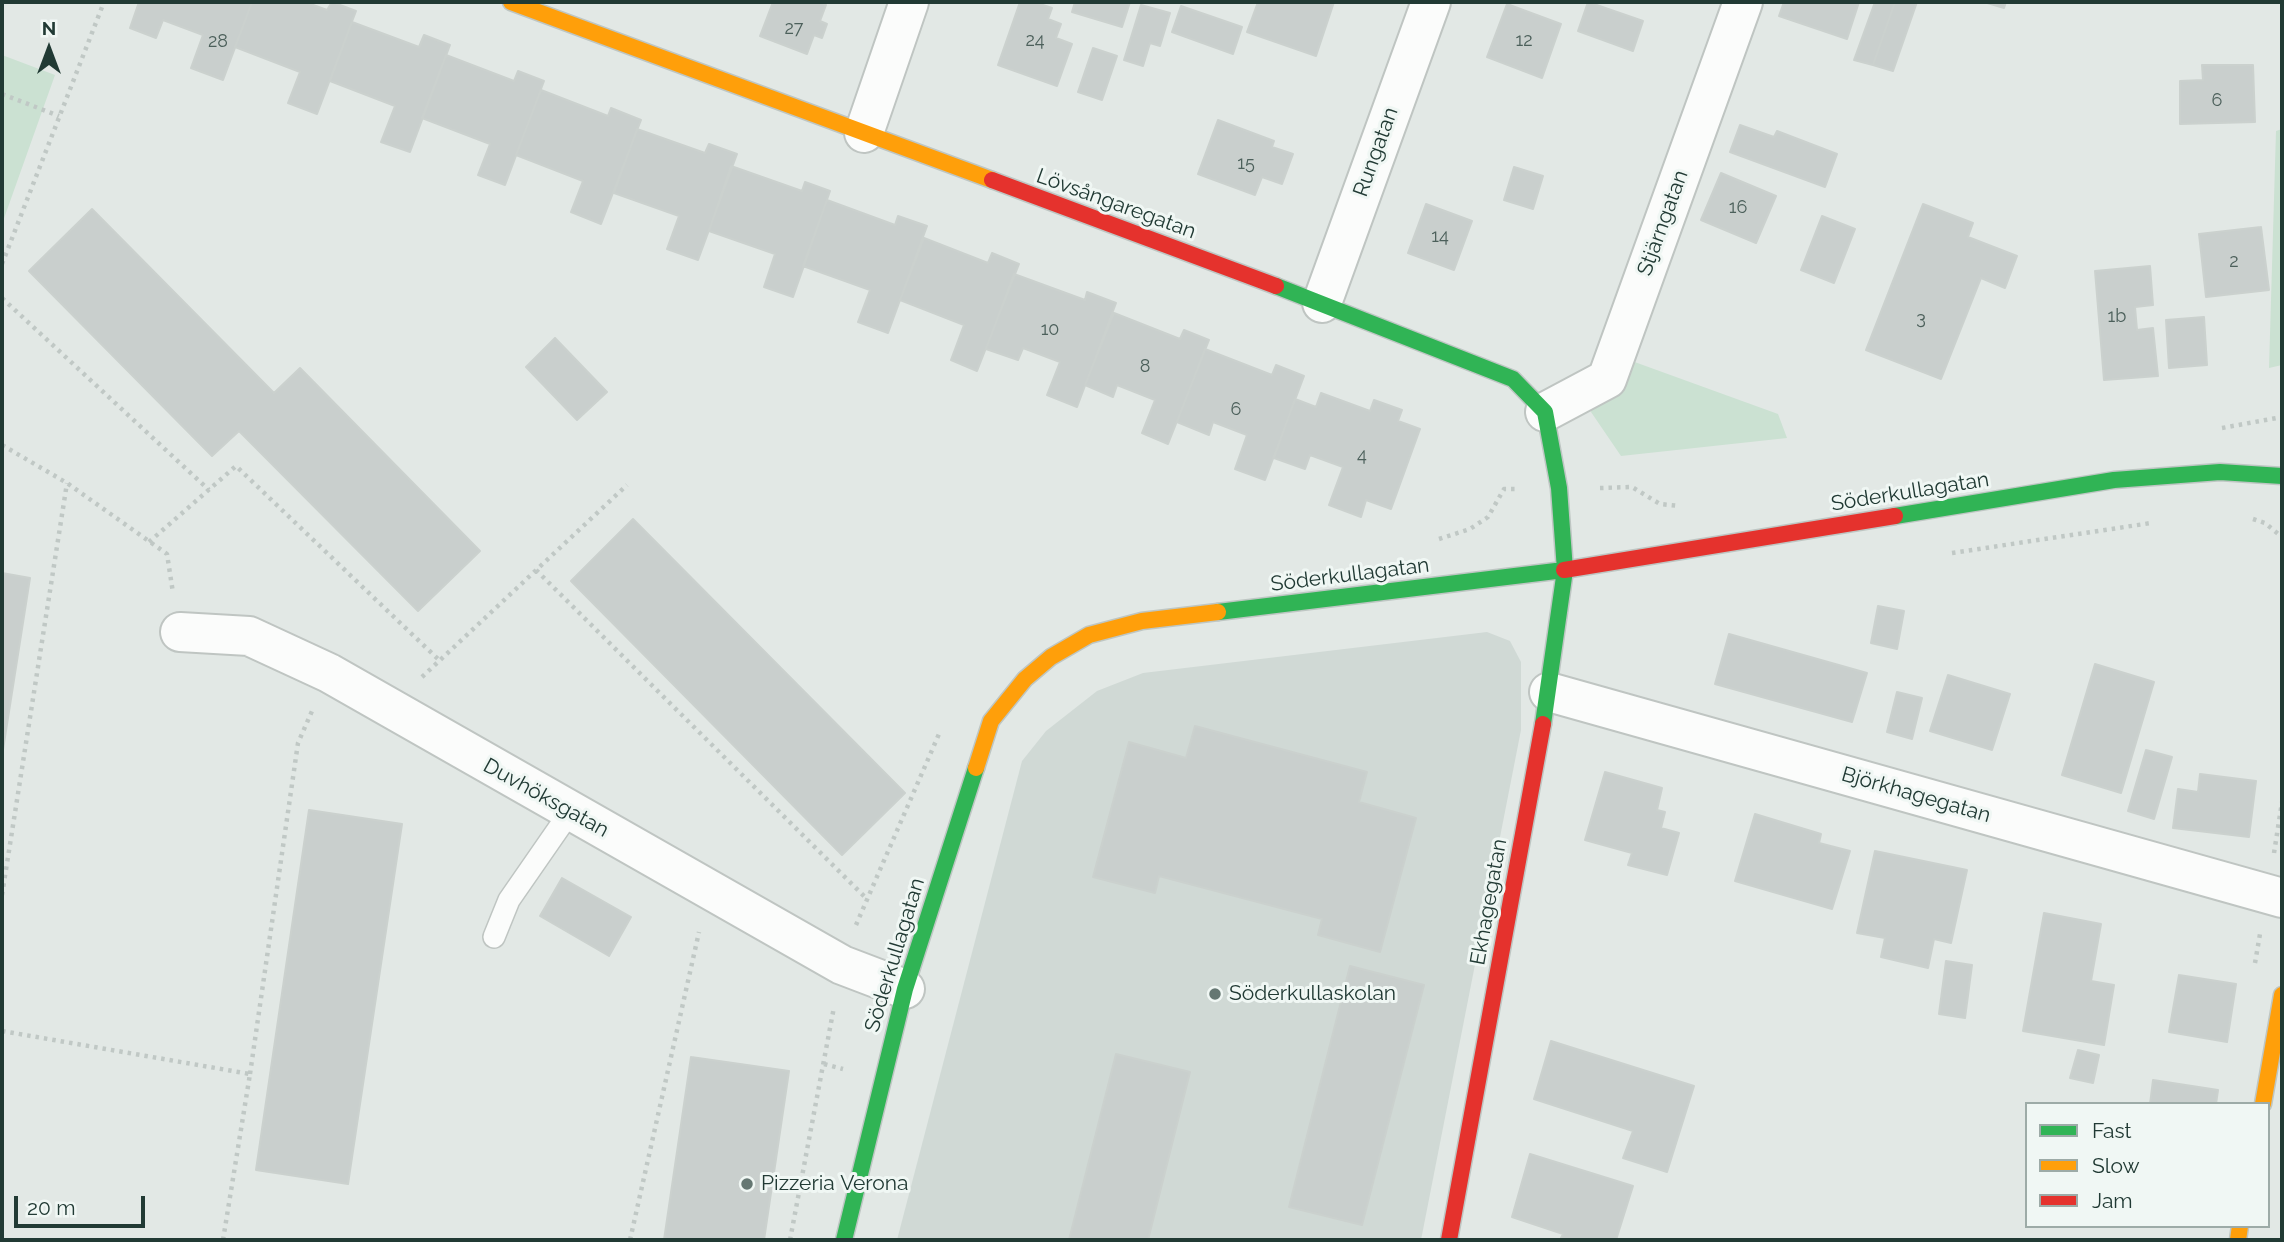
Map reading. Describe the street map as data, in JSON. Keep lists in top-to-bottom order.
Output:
{
  "streets": {
    "street": [
      "Rungatan",
      "Lövsångaregatan",
      "Stjärngatan",
      "Söderkullagatan",
      "Björkhagegatan",
      "Duvhöksgatan",
      "Ekhagegatan"
    ]
  },
  "crossings": [
    ["Rungatan", "Lövsångaregatan"],
    ["Lövsångaregatan", "Stjärngatan"],
    ["Söderkullagatan", "Duvhöksgatan"],
    ["Söderkullagatan", "Ekhagegatan"],
    ["Björkhagegatan", "Ekhagegatan"]
  ],
  "places": ["Söderkullaskolan", "Pizzeria Verona"],
  "house_numbers": [
    "27",
    "24",
    "12",
    "28",
    "6",
    "15",
    "16",
    "14",
    "2",
    "1b",
    "3",
    "10",
    "8",
    "6",
    "4"
  ],
  "legend": ["Fast", "Slow", "Jam"],
  "scale_bar": "20 m",
  "north": "top"
}
